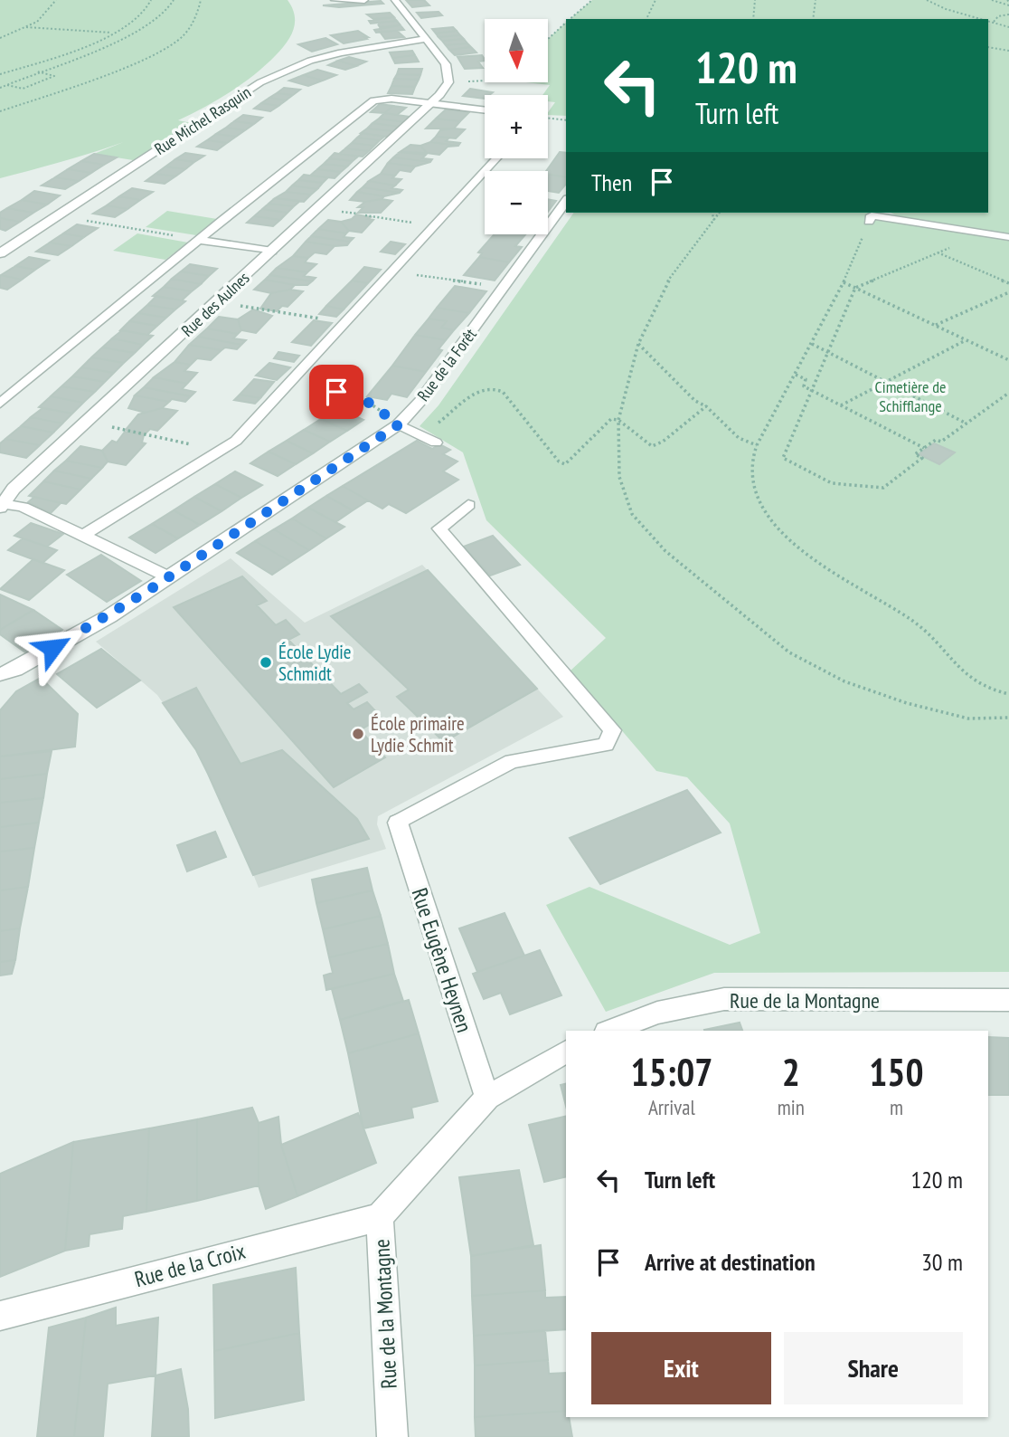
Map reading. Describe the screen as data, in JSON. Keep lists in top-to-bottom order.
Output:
{
  "streets": {
    "street": [
      "Rue Michel Rasquin",
      "Rue des Aulnes",
      "Rue de la Forêt",
      "Rue Eugène Heynen",
      "Rue de la Montagne",
      "Rue de la Croix"
    ]
  },
  "crossings": [
    ["Rue Eugène Heynen", "Rue de la Montagne"],
    ["Rue de la Montagne", "Rue de la Croix"]
  ],
  "parks": ["Cimetière de Schifflange"],
  "places": ["École Lydie Schmidt", "École primaire Lydie Schmit"],
  "north": "bottom",
  "page": {
    "map_buttons": ["+", "−"],
    "turn": ["120 m", "Turn left"],
    "then": "Then",
    "eta": [
      "15:07",
      "Arrival",
      "2",
      "min",
      "150",
      "m"
    ],
    "list": [
      {
        "name": "Turn left",
        "value": "120 m"
      },
      {
        "name": "Arrive at destination",
        "value": "30 m"
      }
    ],
    "buttons": ["Exit", "Share"]
  }
}
